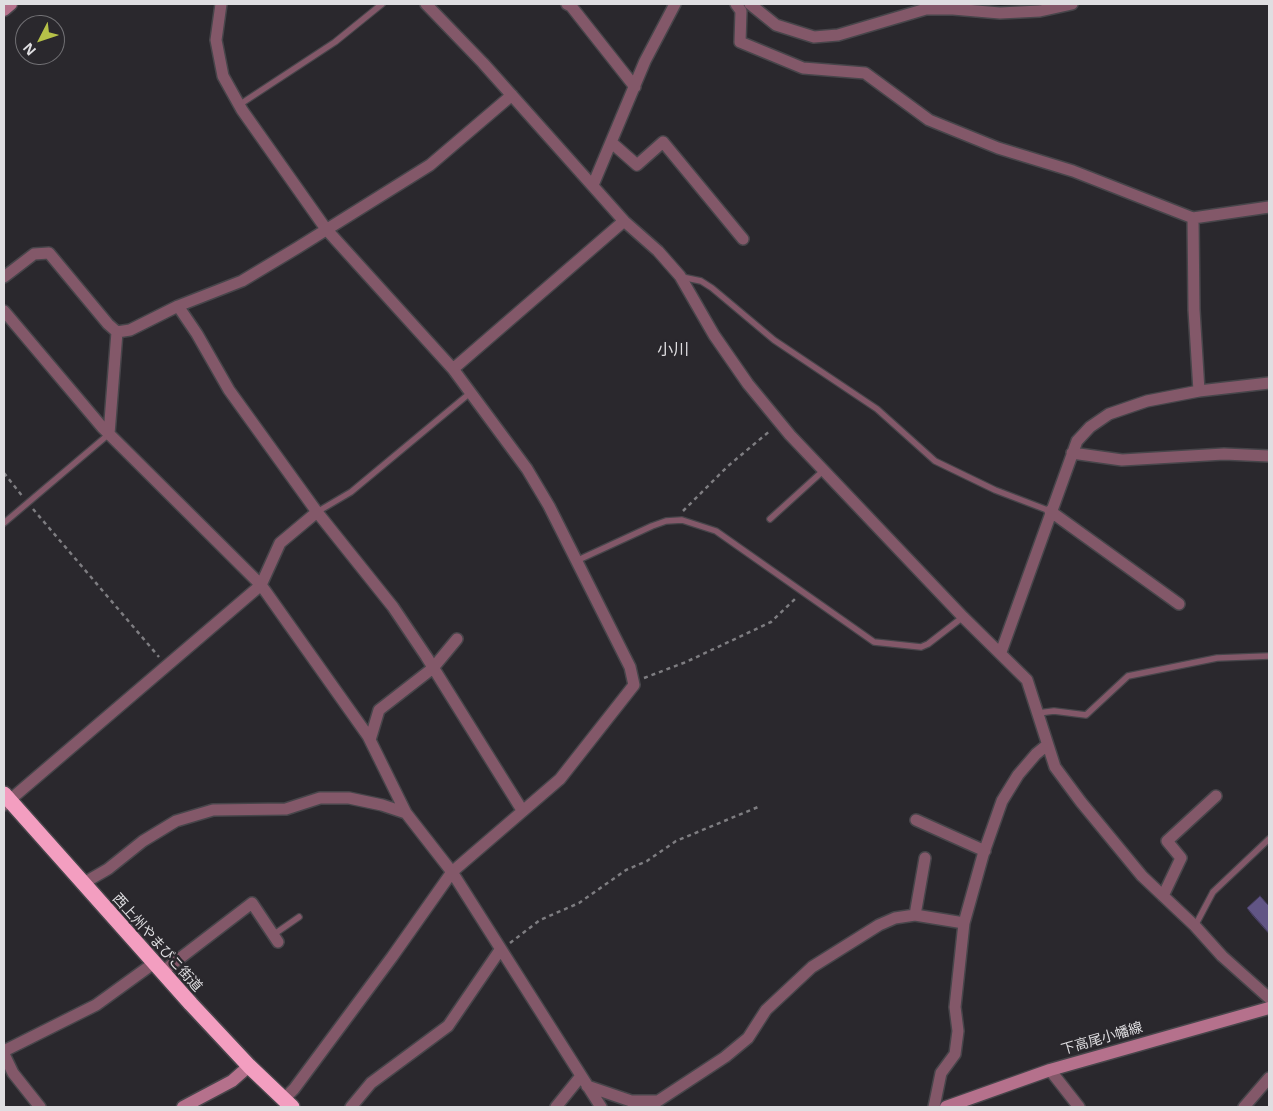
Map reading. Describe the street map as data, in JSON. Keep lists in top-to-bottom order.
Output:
{
  "streets": {
    "highway": ["西上州やまびこ街道"],
    "main road": ["下高尾小幡線"]
  },
  "districts": ["小川"],
  "north": "bottom left"
}
